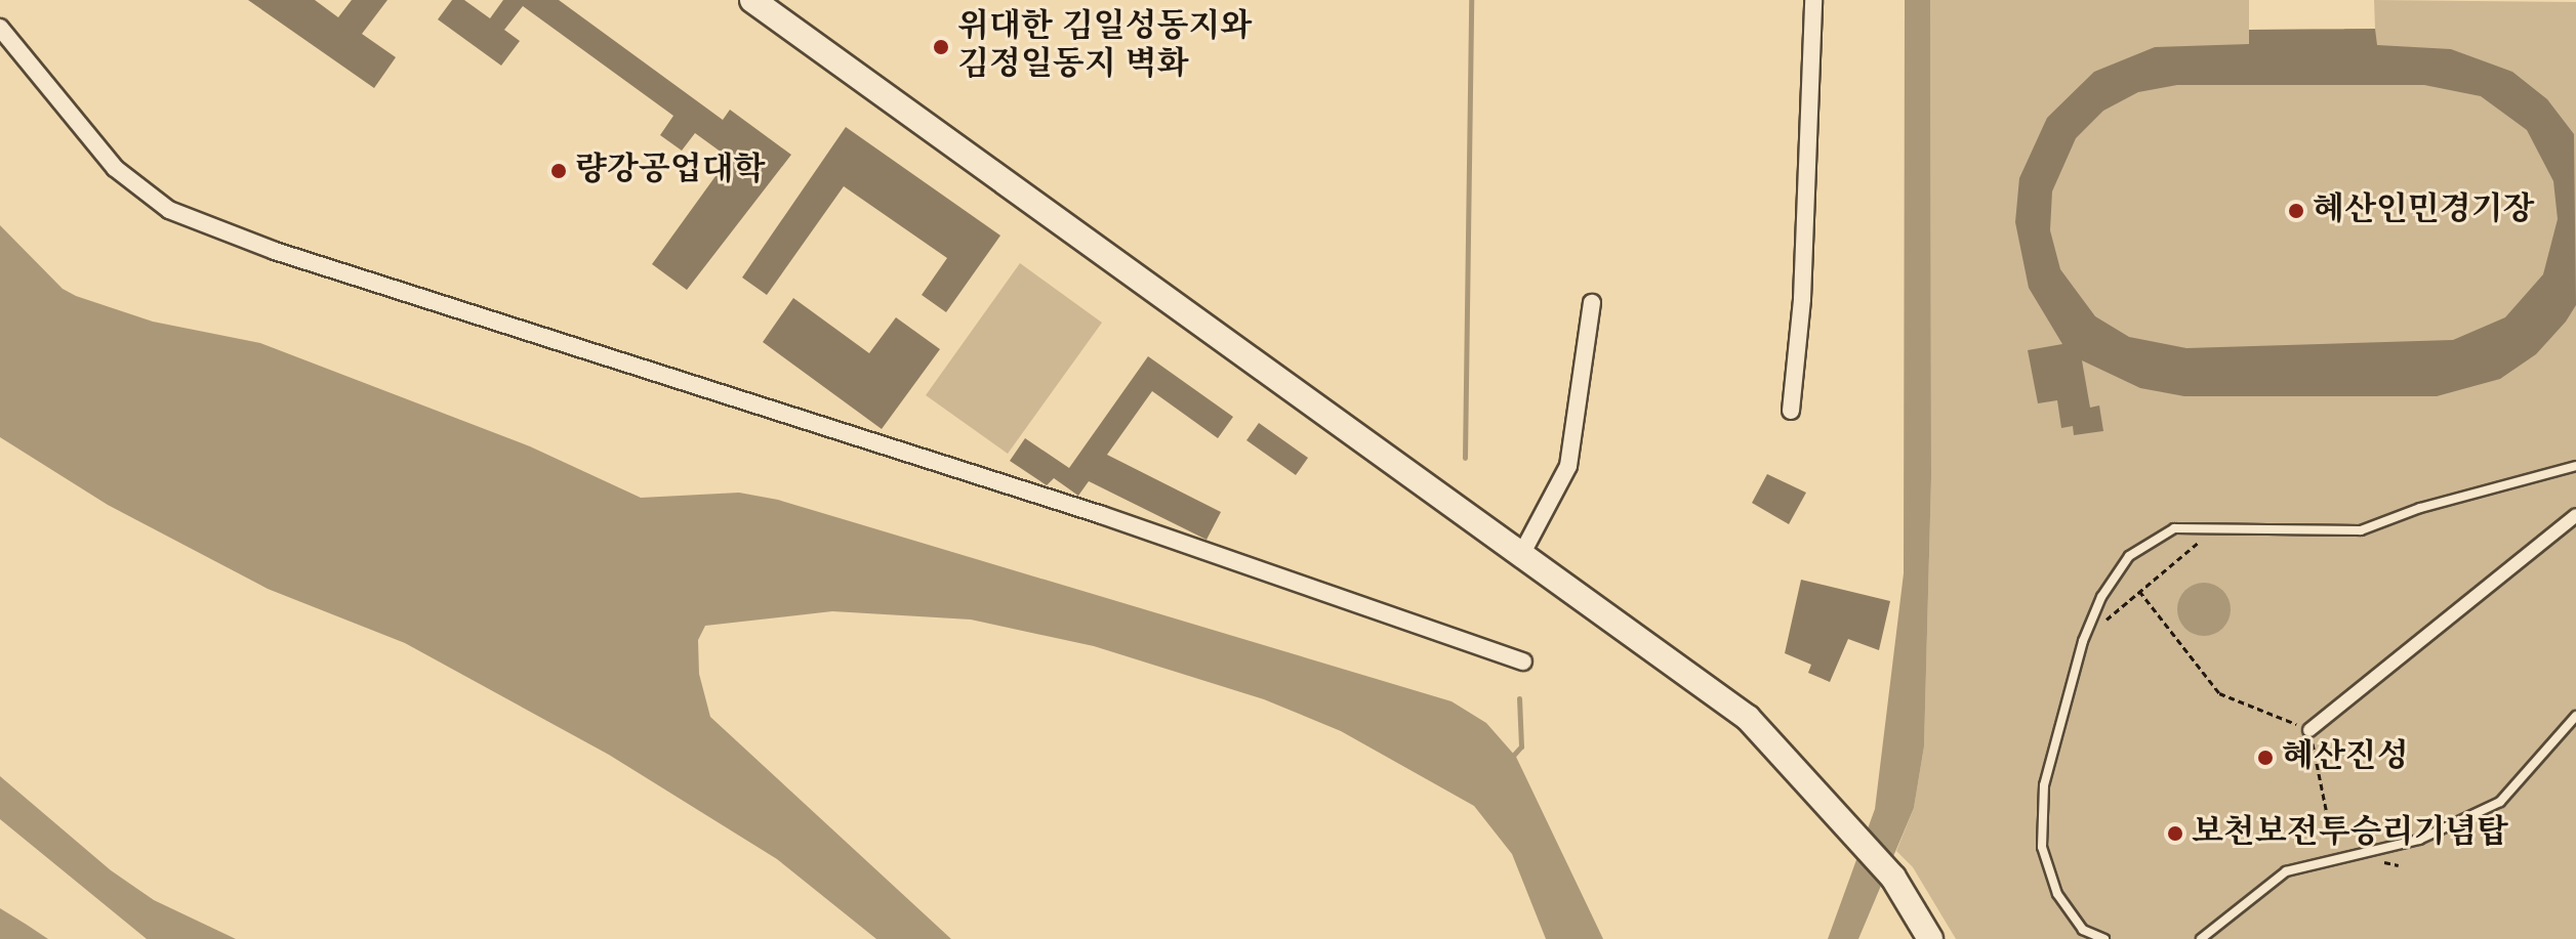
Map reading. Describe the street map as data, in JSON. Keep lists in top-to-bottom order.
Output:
{
  "places": [
    "위대한 김일성동지와 김정일동지 벽화",
    "량강공업대학",
    "혜산인민경기장",
    "혜산진성",
    "보천보전투승리기념탑"
  ]
}
